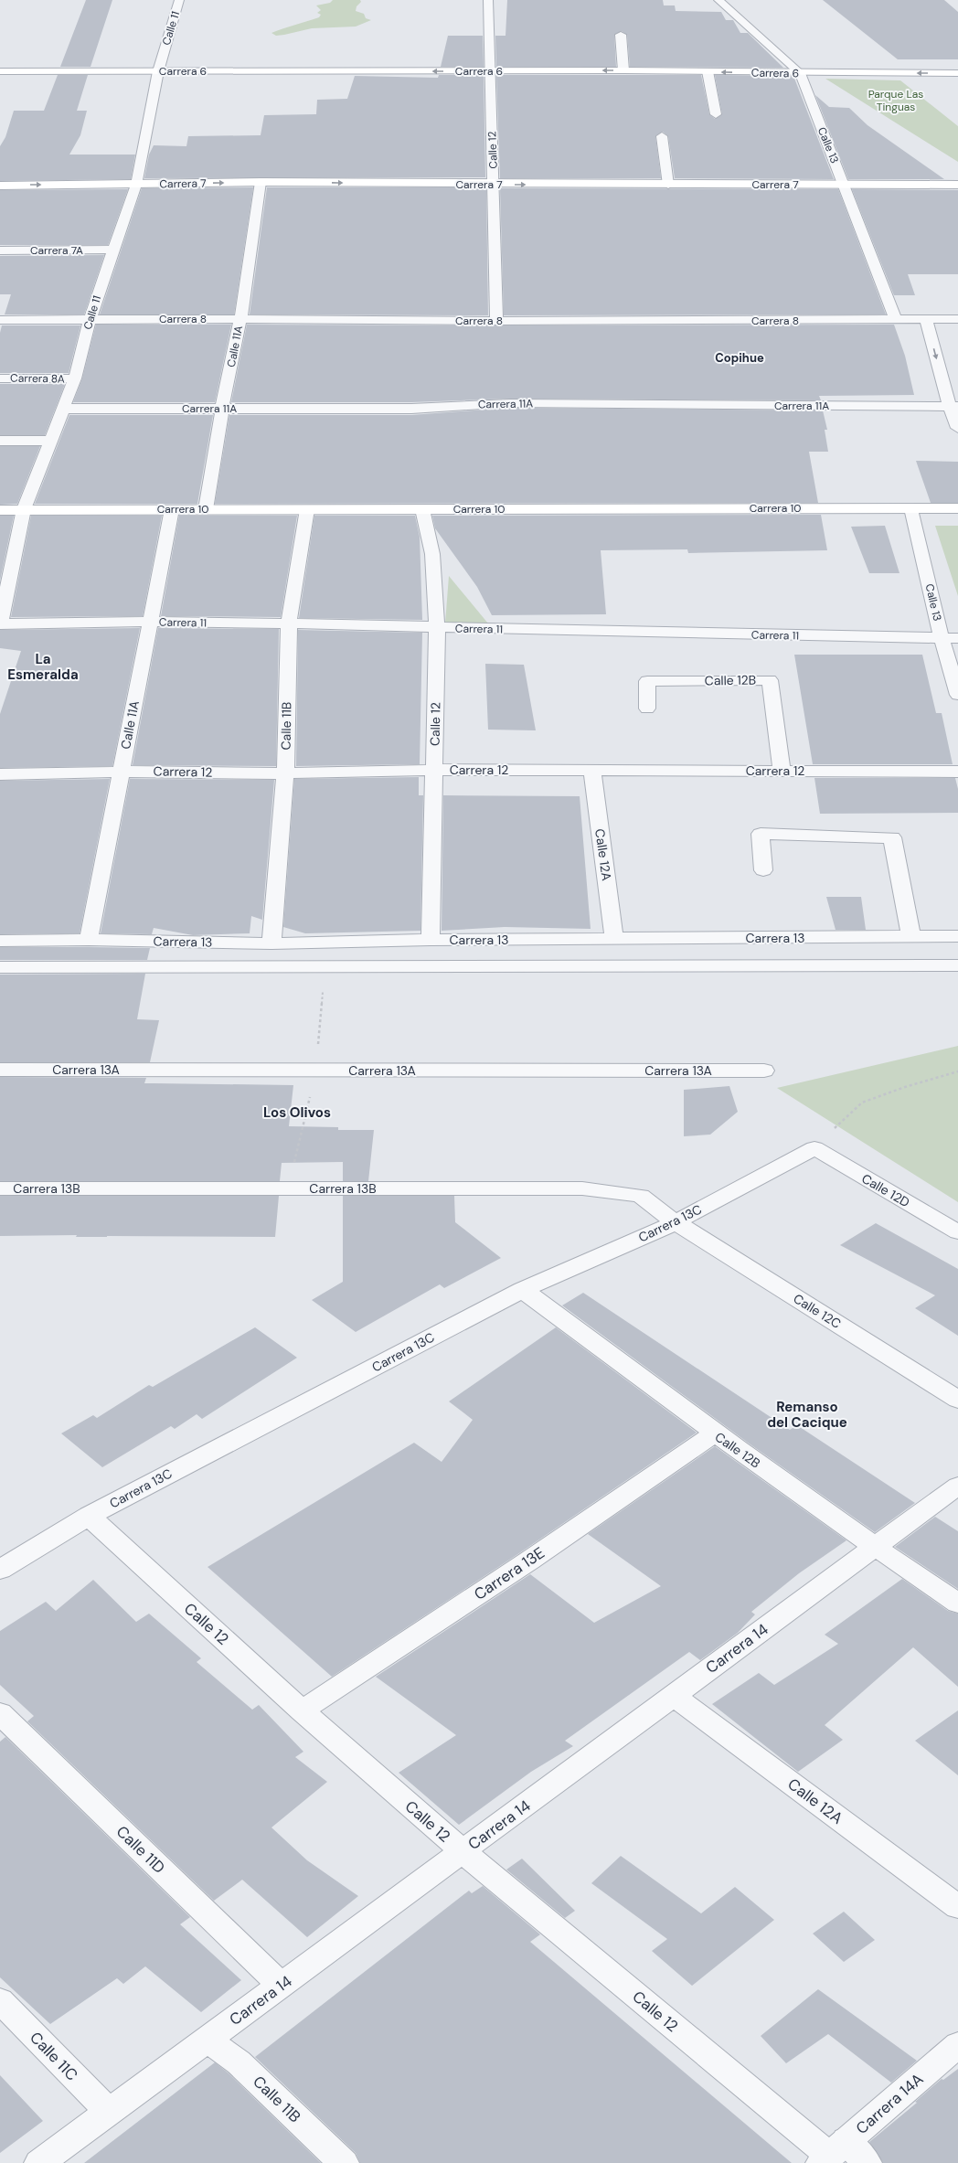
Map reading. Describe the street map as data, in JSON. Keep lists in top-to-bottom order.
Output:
{
  "streets": {
    "street": [
      "Calle 11",
      "Carrera 6",
      "Calle 13",
      "Calle 12",
      "Carrera 7",
      "Carrera 7A",
      "Carrera 8",
      "Calle 11A",
      "Carrera 8A",
      "Carrera 11A",
      "Carrera 10",
      "Carrera 11",
      "Calle 12B",
      "Calle 11B",
      "Carrera 12",
      "Calle 12A",
      "Carrera 13",
      "Carrera 13A",
      "Carrera 13B",
      "Calle 12D",
      "Carrera 13C",
      "Calle 12C",
      "Carrera 13E",
      "Carrera 14",
      "Calle 11D",
      "Calle 11C",
      "Carrera 14A"
    ]
  },
  "crossings": [
    ["Calle 11", "Carrera 6"],
    ["Calle 11", "Carrera 7"],
    ["Calle 11", "Carrera 7A"],
    ["Calle 11", "Carrera 8"],
    ["Calle 11", "Carrera 8A"],
    ["Calle 11", "Carrera 11A"],
    ["Calle 11", "Carrera 10"],
    ["Calle 11", "Carrera 11"],
    ["Carrera 6", "Calle 13"],
    ["Carrera 6", "Calle 12"],
    ["Calle 13", "Carrera 7"],
    ["Calle 13", "Carrera 8"],
    ["Calle 13", "Carrera 10"],
    ["Calle 13", "Carrera 11"],
    ["Calle 12", "Carrera 7"],
    ["Calle 12", "Carrera 8"],
    ["Calle 12", "Carrera 10"],
    ["Calle 12", "Carrera 11"],
    ["Calle 12", "Carrera 12"],
    ["Calle 12", "Carrera 13"],
    ["Calle 12", "Carrera 13C"],
    ["Calle 12", "Carrera 13E"],
    ["Calle 12", "Carrera 14"],
    ["Calle 12", "Carrera 14A"],
    ["Carrera 7", "Calle 11A"],
    ["Carrera 8", "Calle 11A"],
    ["Calle 11A", "Carrera 11A"],
    ["Calle 11A", "Carrera 10"],
    ["Calle 11A", "Carrera 11"],
    ["Calle 11A", "Carrera 12"],
    ["Calle 11A", "Carrera 13"],
    ["Carrera 10", "Calle 11B"],
    ["Carrera 11", "Calle 11B"],
    ["Calle 12B", "Carrera 12"],
    ["Calle 12B", "Carrera 13C"],
    ["Calle 12B", "Carrera 13E"],
    ["Calle 12B", "Carrera 14"],
    ["Calle 11B", "Carrera 12"],
    ["Calle 11B", "Carrera 13"],
    ["Calle 11B", "Carrera 14"],
    ["Carrera 12", "Calle 12A"],
    ["Calle 12A", "Carrera 13"],
    ["Calle 12A", "Carrera 14"],
    ["Carrera 13B", "Carrera 13C"],
    ["Carrera 13B", "Calle 12C"],
    ["Calle 12D", "Carrera 13C"],
    ["Carrera 13C", "Calle 12C"],
    ["Carrera 14", "Calle 11D"],
    ["Carrera 14", "Calle 11C"]
  ],
  "one_way": ["Carrera 6", "Carrera 7"],
  "districts": [
    "Copihue",
    "La Esmeralda",
    "Los Olivos",
    "Remanso del Cacique"
  ],
  "parks": ["Parque Las Tinguas"]
}
